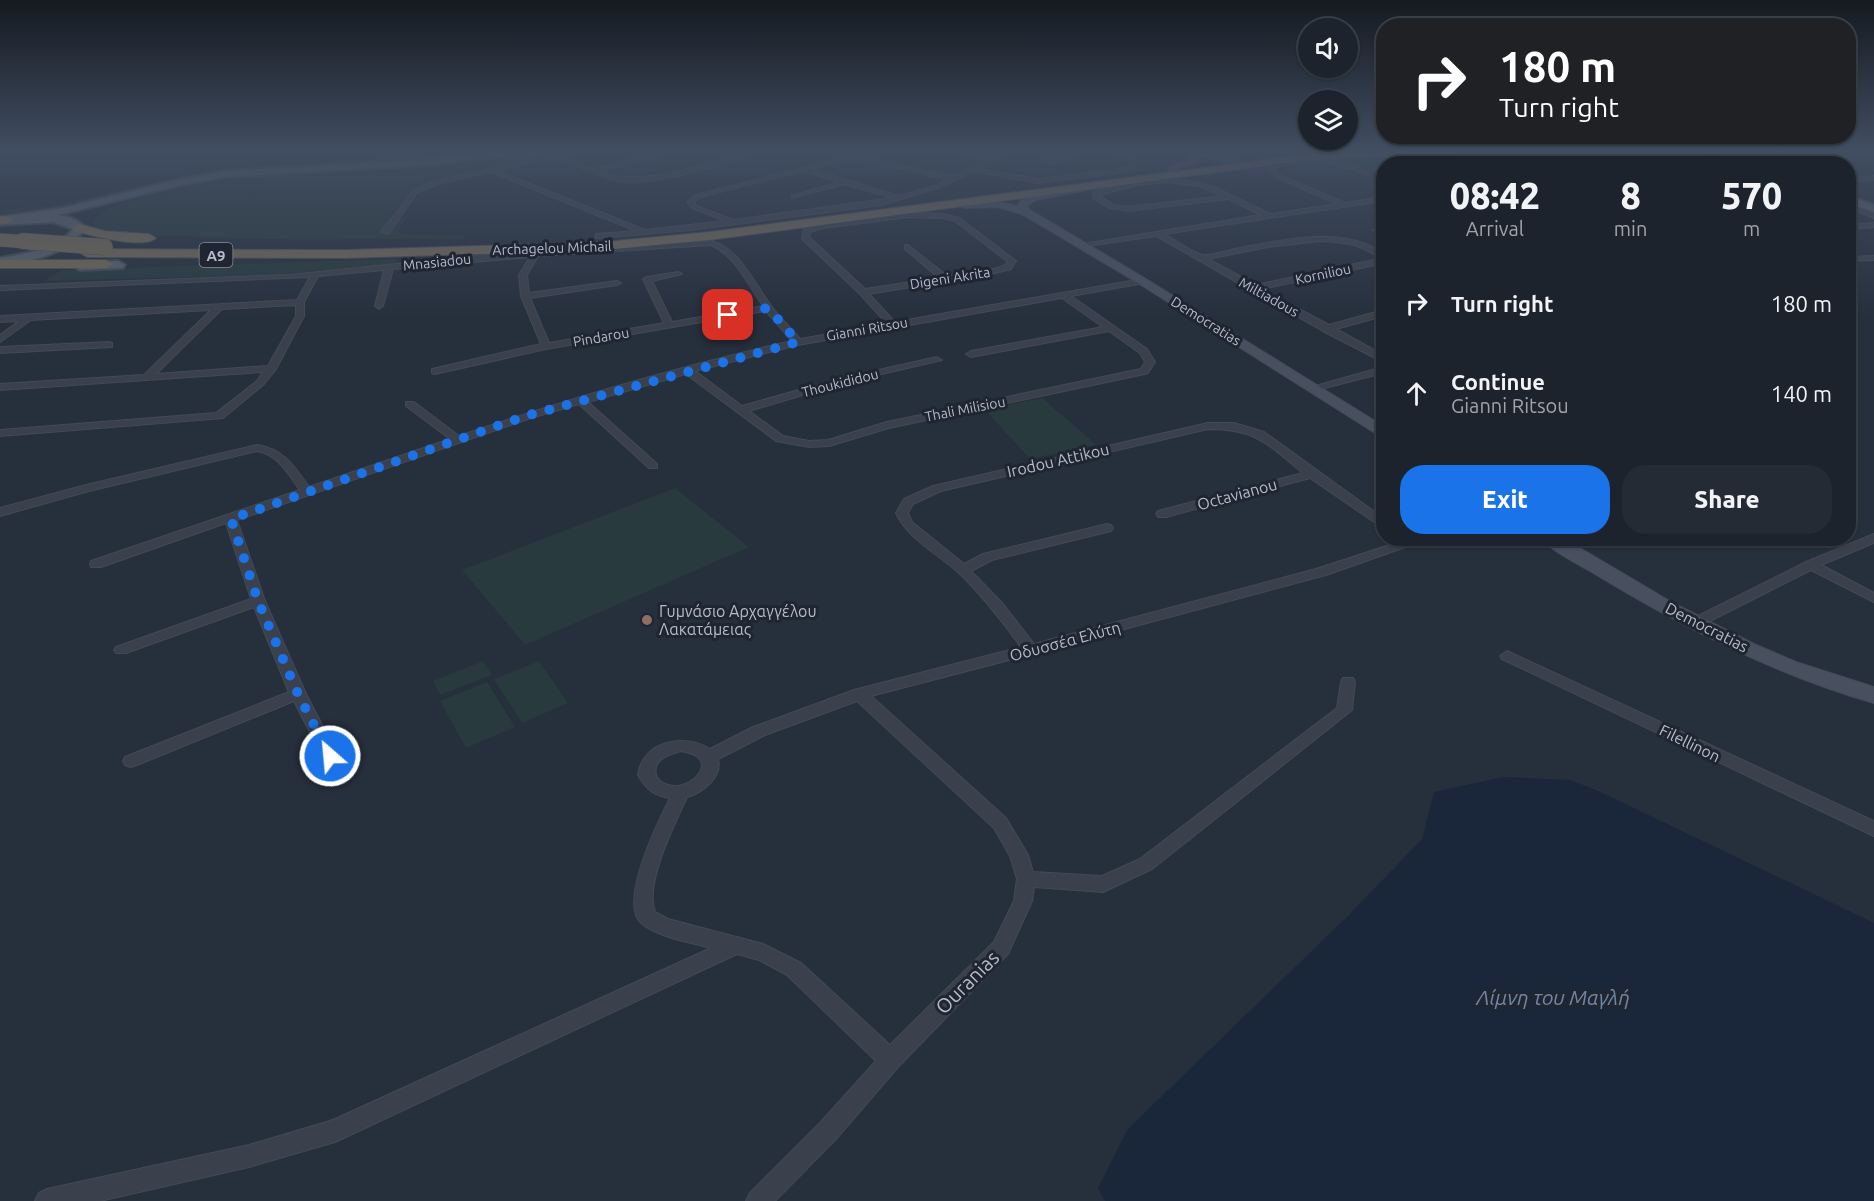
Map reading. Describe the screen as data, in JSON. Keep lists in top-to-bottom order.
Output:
{
  "streets": {
    "highway": ["Archagelou Michail", "A9"],
    "street": [
      "Mnasiadou",
      "Korniliou",
      "Digeni Akrita",
      "Miltiadous",
      "Democratias",
      "Gianni Ritsou",
      "Pindarou",
      "Thoukididou",
      "Thali Milisiou",
      "Irodou Attikou",
      "Octavianou",
      "Οδυσσέα Ελύτη",
      "Filellinon",
      "Ouranias"
    ]
  },
  "crossings": [
    ["Archagelou Michail", "A9"],
    ["Archagelou Michail", "Mnasiadou"],
    ["Mnasiadou", "Gianni Ritsou"],
    ["Mnasiadou", "Pindarou"],
    ["Korniliou", "Miltiadous"],
    ["Digeni Akrita", "Gianni Ritsou"],
    ["Democratias", "Gianni Ritsou"],
    ["Gianni Ritsou", "Thali Milisiou"],
    ["Thoukididou", "Thali Milisiou"],
    ["Irodou Attikou", "Octavianou"],
    ["Irodou Attikou", "Οδυσσέα Ελύτη"]
  ],
  "water": ["Λίμνη του Μαγλή"],
  "places": ["Γυμνάσιο Αρχαγγέλου Λακατάμειας"],
  "page": {
    "turn": ["180 m", "Turn right"],
    "eta": [
      "08:42",
      "Arrival",
      "8",
      "min",
      "570",
      "m"
    ],
    "list": [
      {
        "name": "Turn right",
        "value": "180 m"
      },
      {
        "name": "Continue",
        "note": "Gianni Ritsou",
        "value": "140 m"
      }
    ],
    "buttons": ["Exit", "Share"]
  }
}
